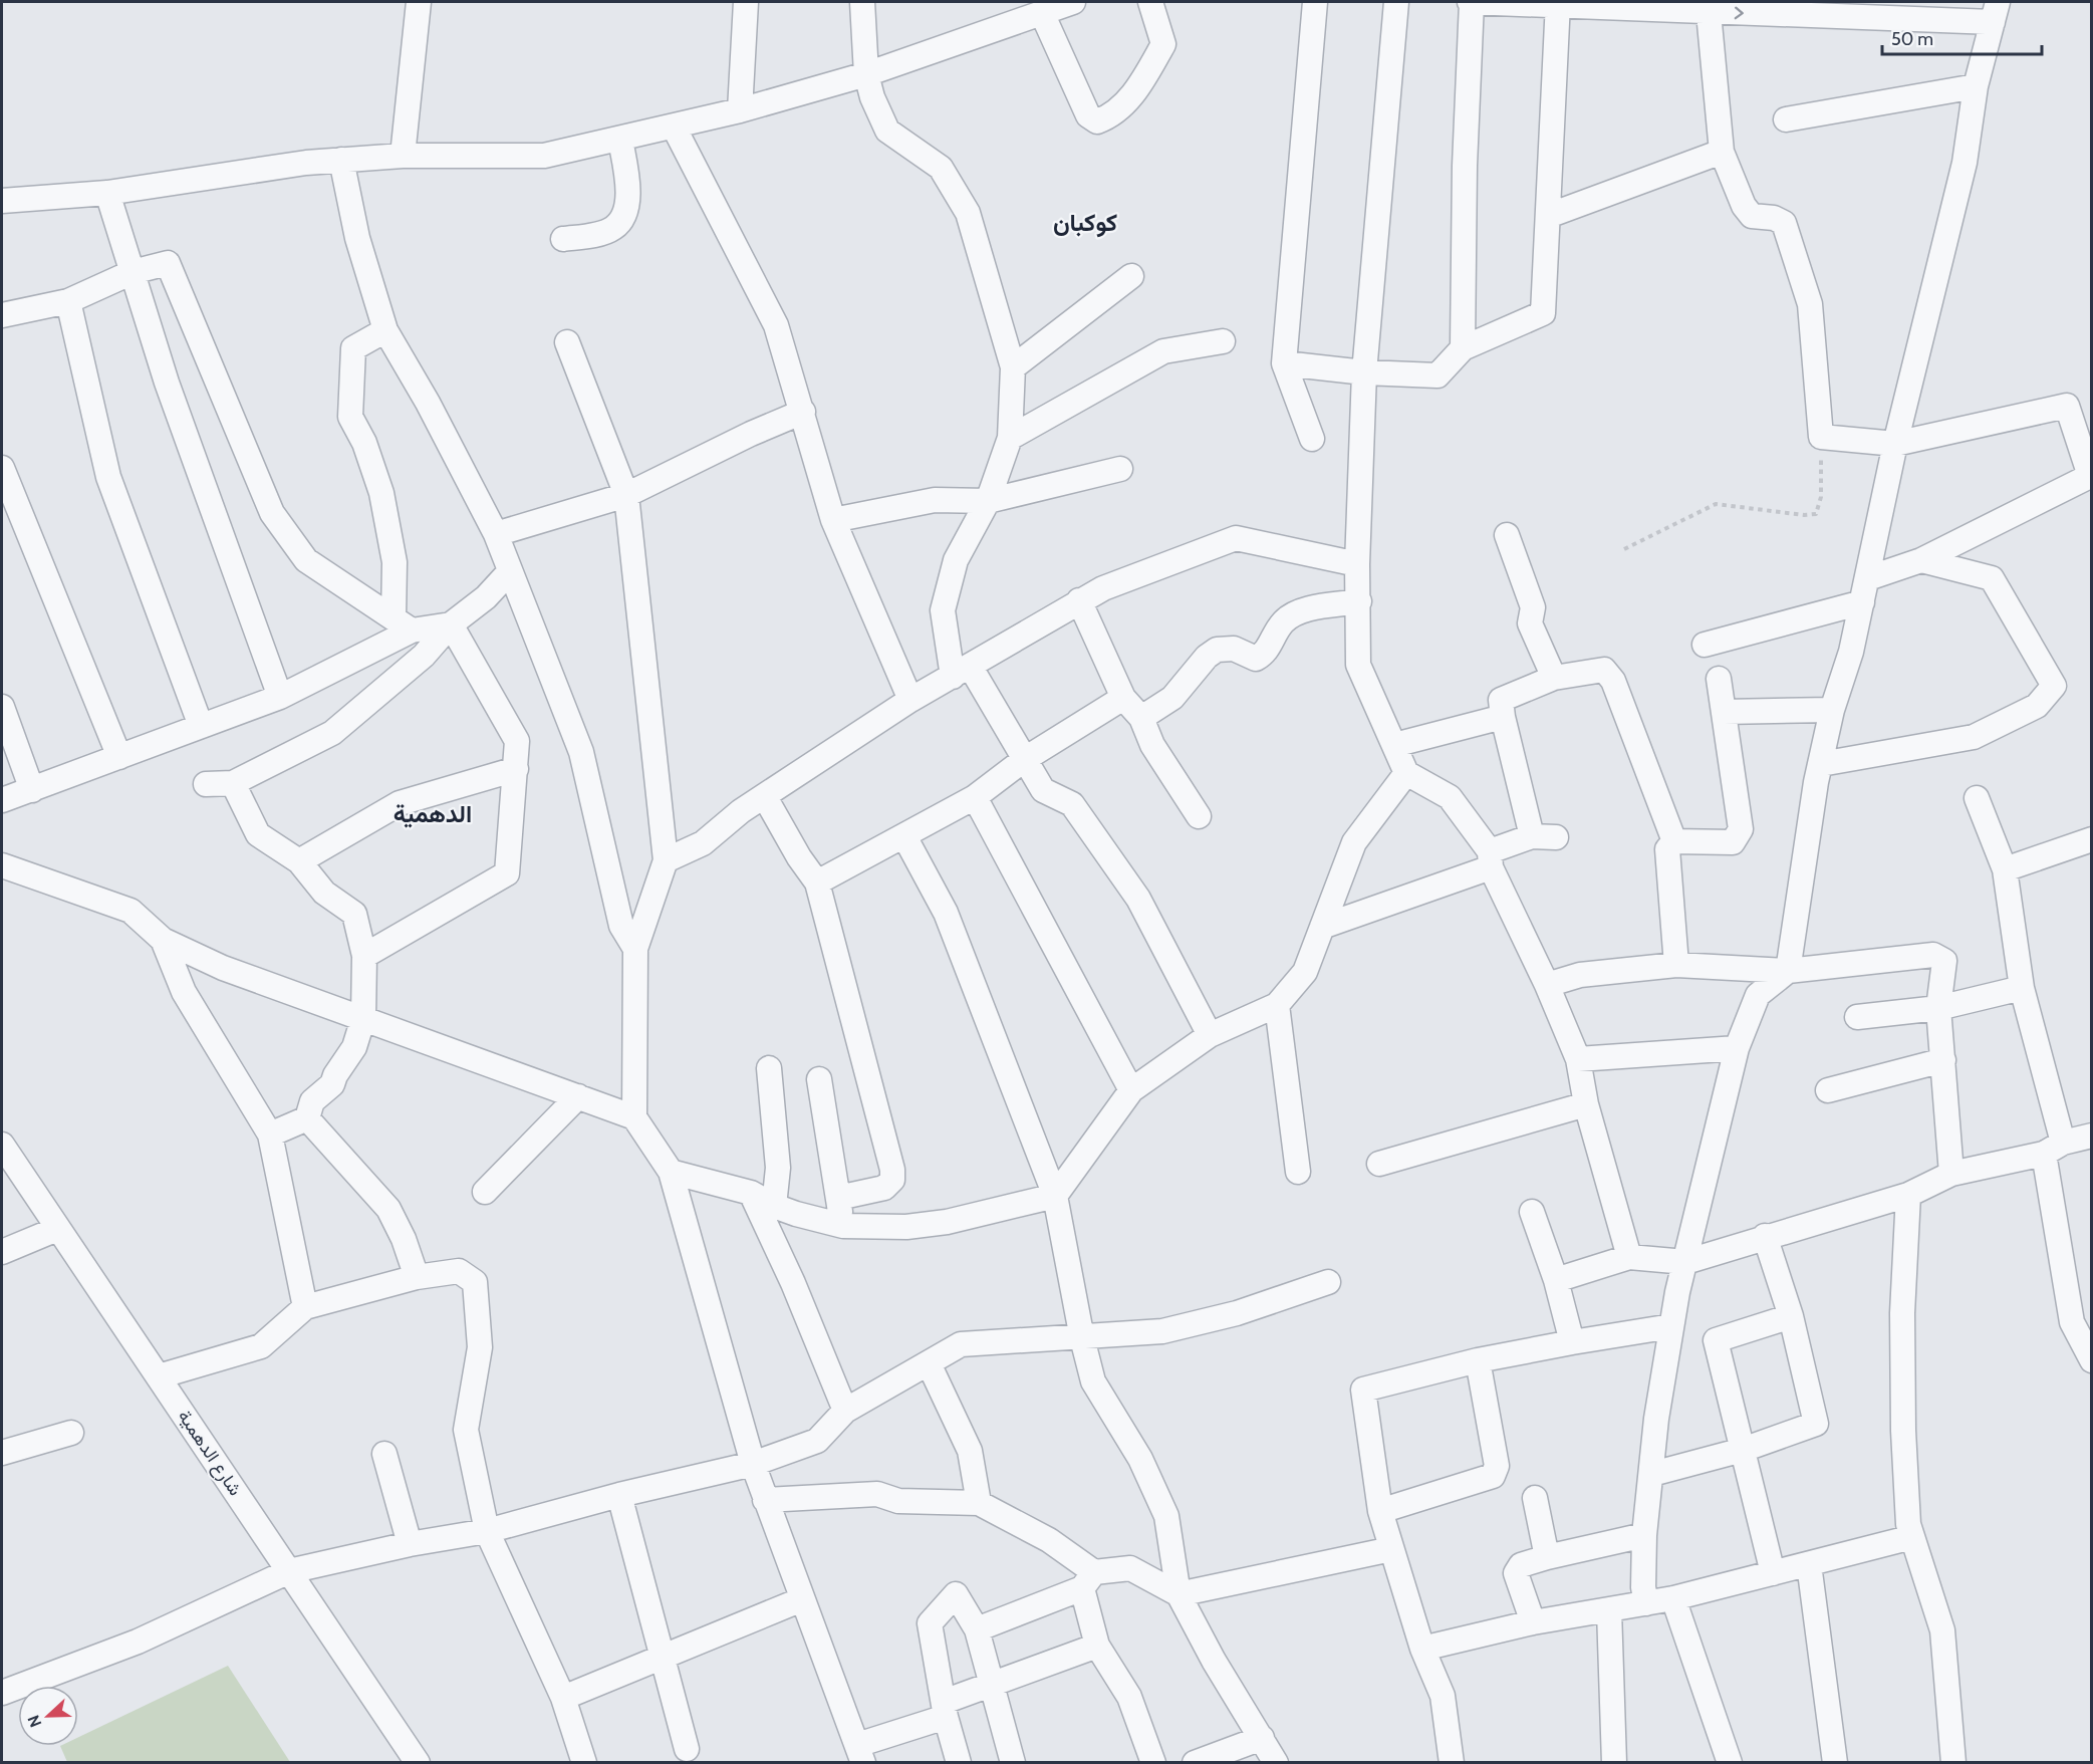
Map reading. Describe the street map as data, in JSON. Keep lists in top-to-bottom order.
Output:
{
  "streets": {
    "street": ["شارع الدهمية"]
  },
  "districts": ["كوكبان", "الدهمية"],
  "scale_bar": "50 m",
  "north": "left"
}
